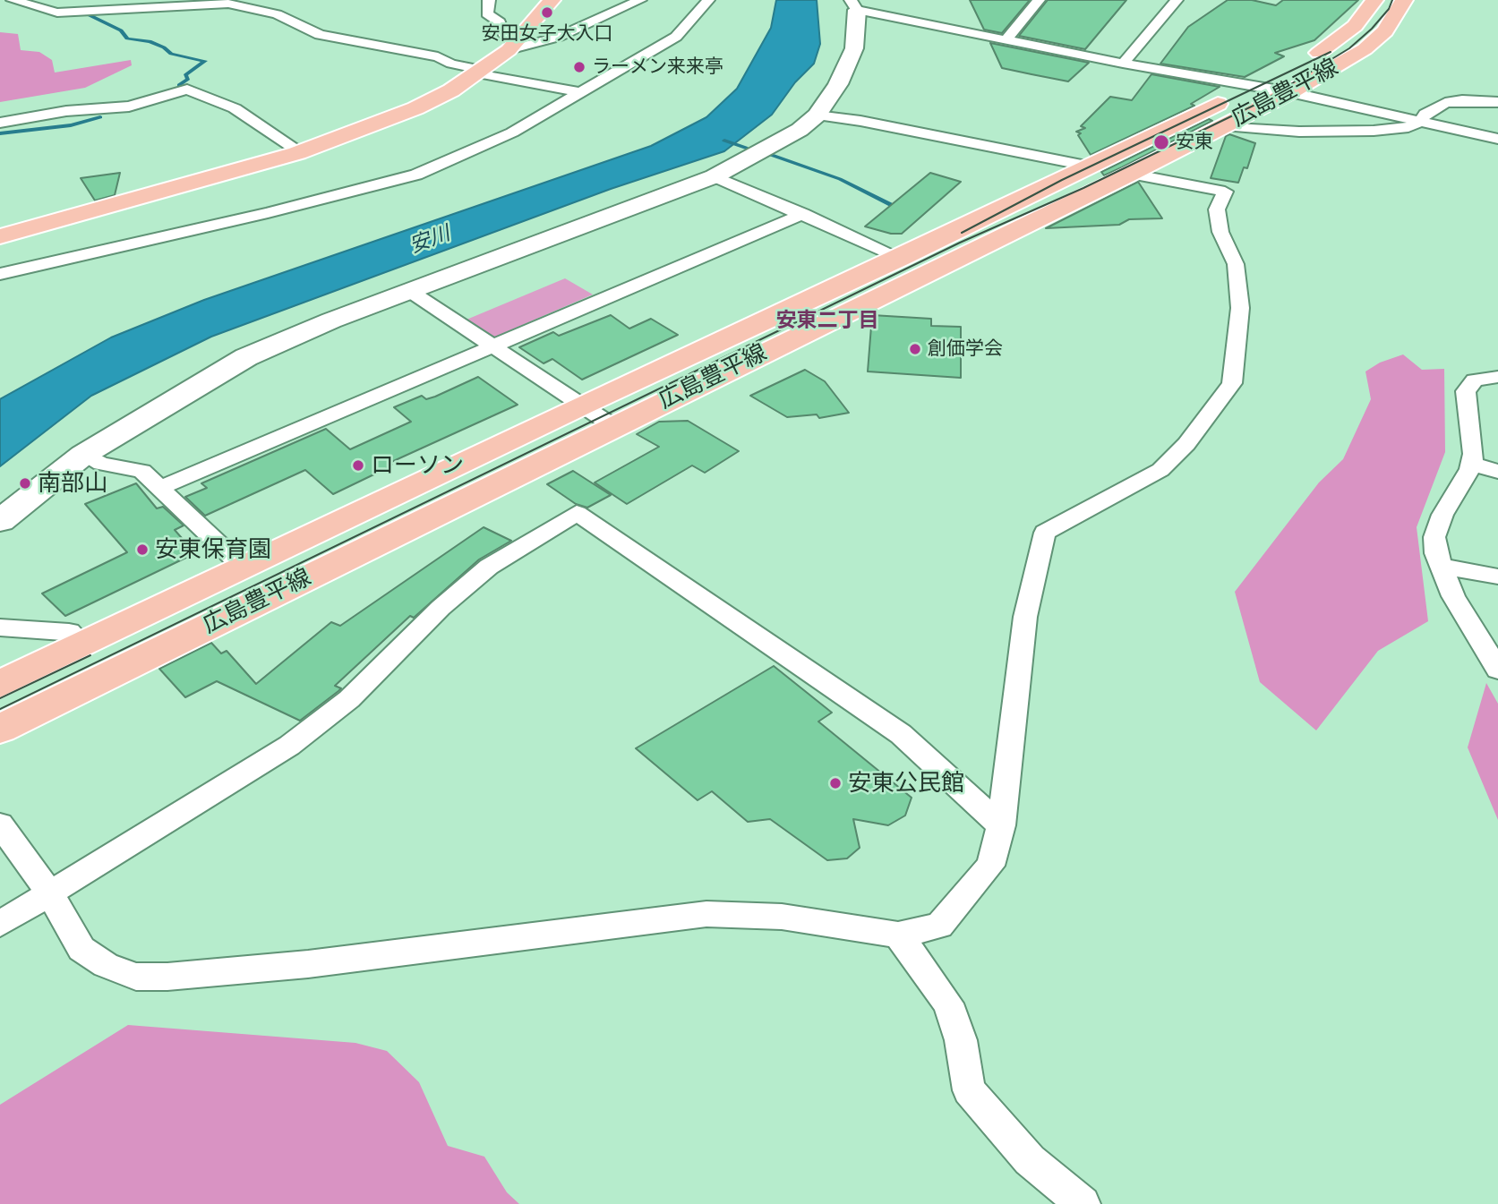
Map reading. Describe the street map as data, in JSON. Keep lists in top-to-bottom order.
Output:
{
  "streets": {
    "main road": ["広島豊平線"]
  },
  "districts": ["安東二丁目"],
  "water": ["安川"],
  "places": [
    "安田女子大入口",
    "ラーメン来来亭",
    "安東",
    "創価学会",
    "ローソン",
    "南部山",
    "安東保育園",
    "安東公民館"
  ]
}
